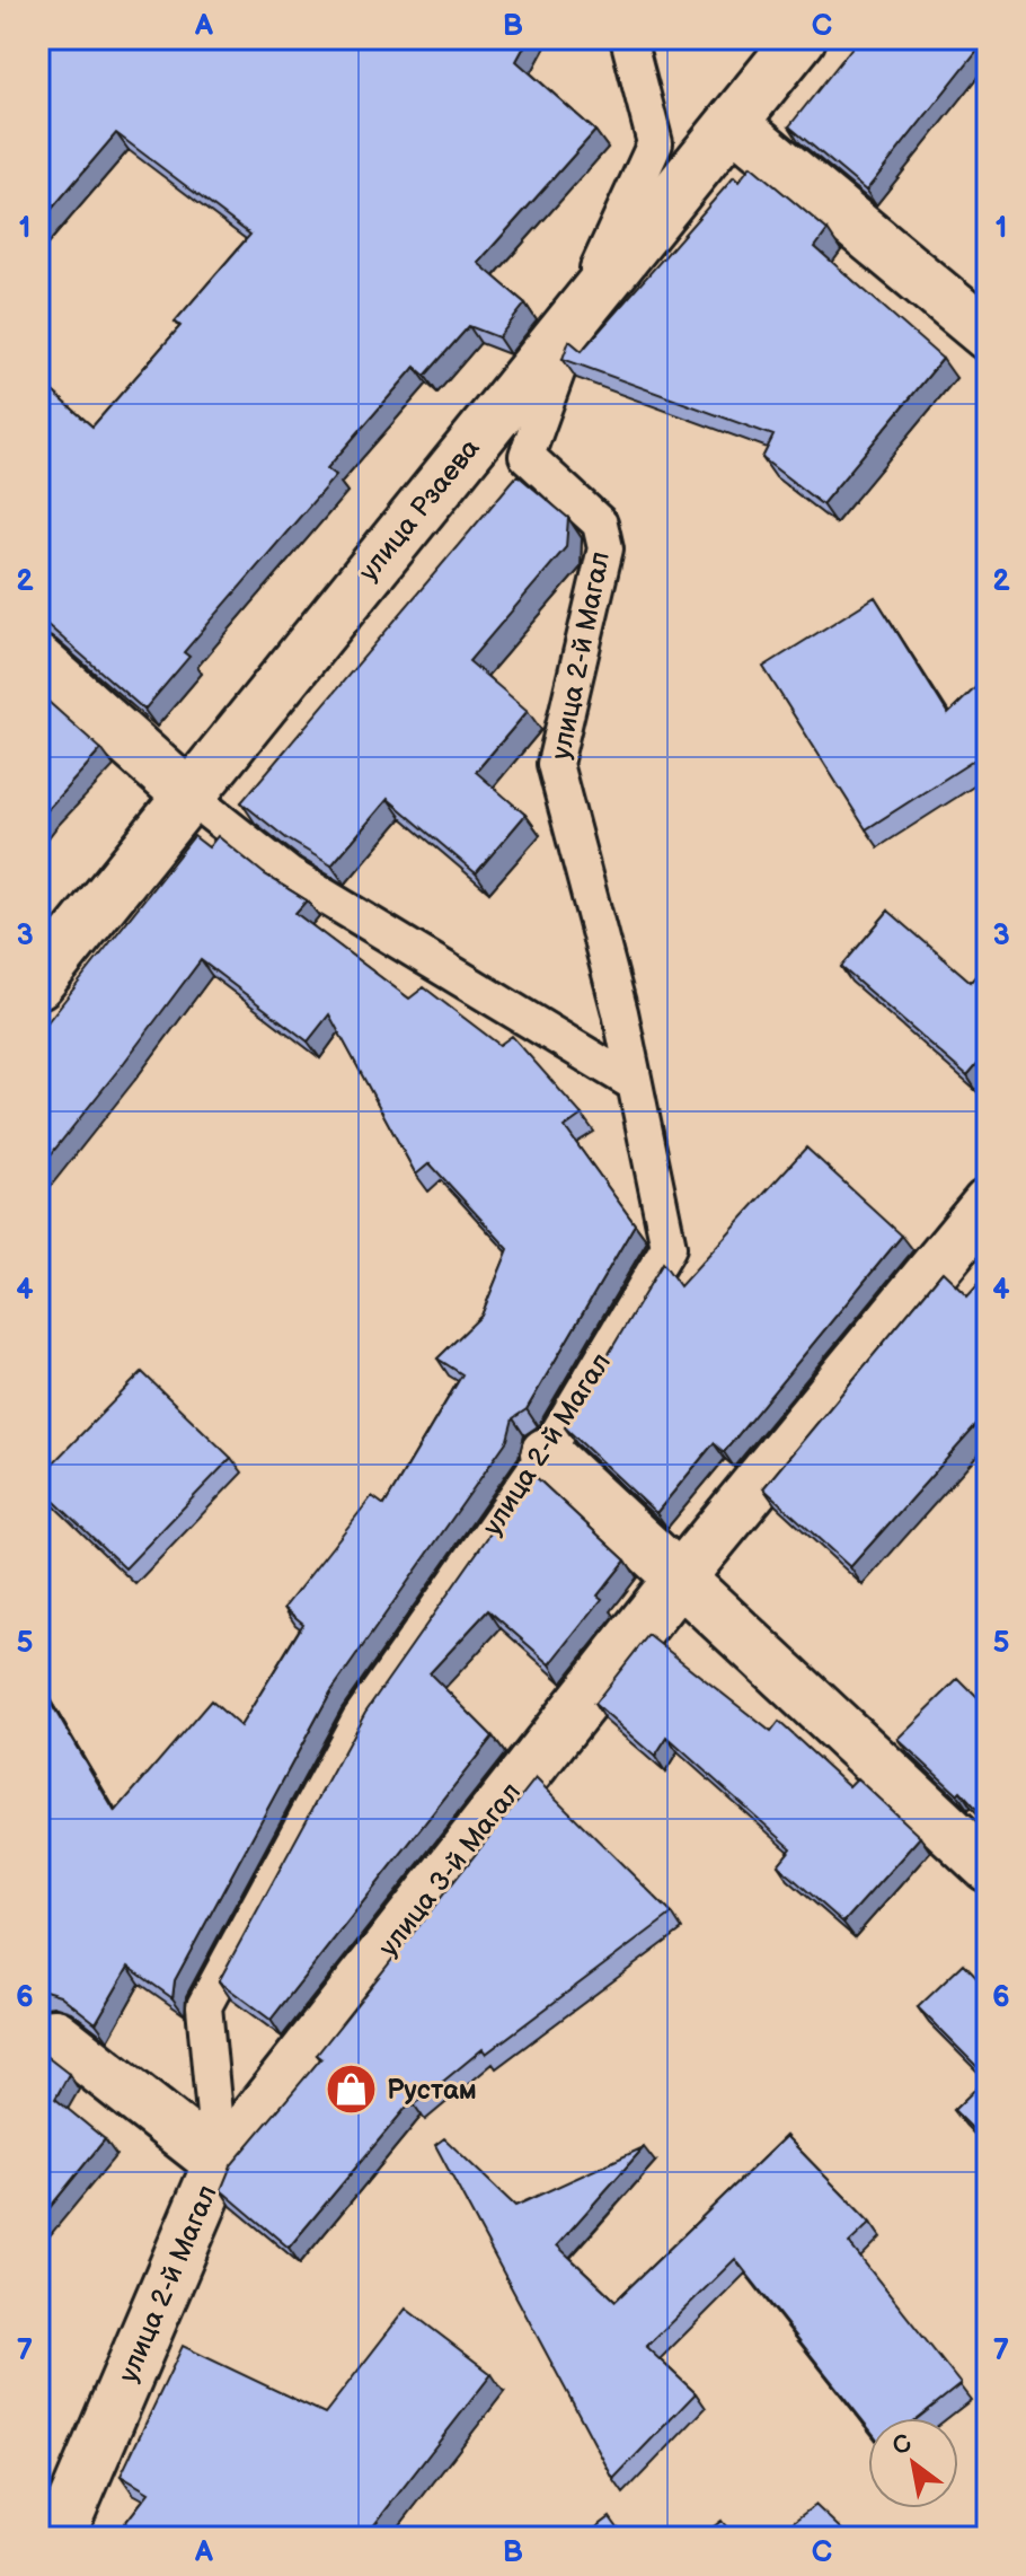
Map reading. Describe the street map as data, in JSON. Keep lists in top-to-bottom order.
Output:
{
  "streets": {
    "street": ["улица Рзаева", "улица 2-й Магал", "улица 3-й Магал"]
  },
  "crossings": [
    ["улица Рзаева", "улица 2-й Магал"],
    ["улица 2-й Магал", "улица 3-й Магал"]
  ],
  "places": {
    "shop": ["Рустам"]
  },
  "north": "top left",
  "grid": {
    "columns": ["A", "B", "C"],
    "rows": [
      "1",
      "2",
      "3",
      "4",
      "5",
      "6",
      "7"
    ]
  }
}
